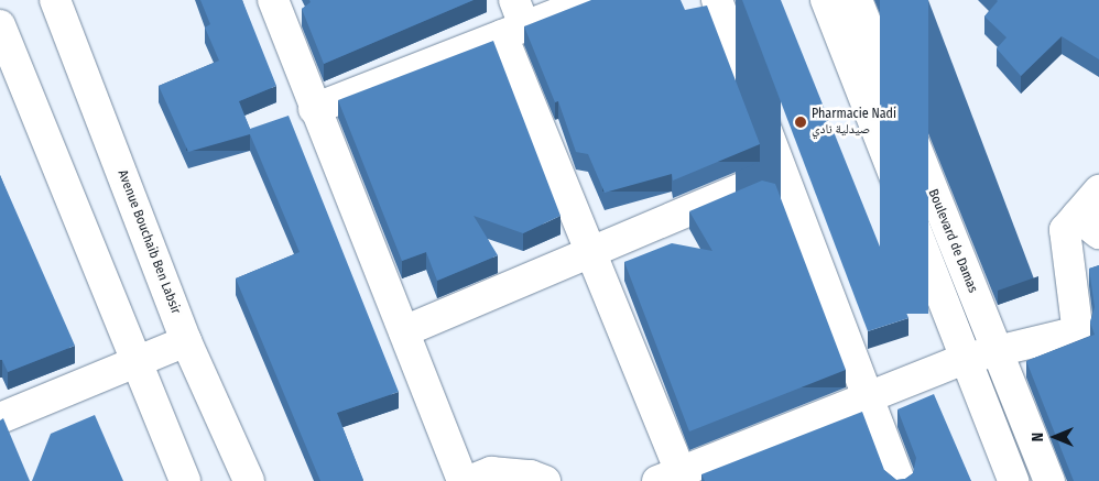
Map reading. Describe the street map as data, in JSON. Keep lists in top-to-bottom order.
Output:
{
  "streets": {
    "street": ["Boulevard de Damas", "Avenue Bouchaib Ben Labsir"]
  },
  "places": ["Pharmacie Nadi صيدلية نادي"],
  "north": "left"
}
